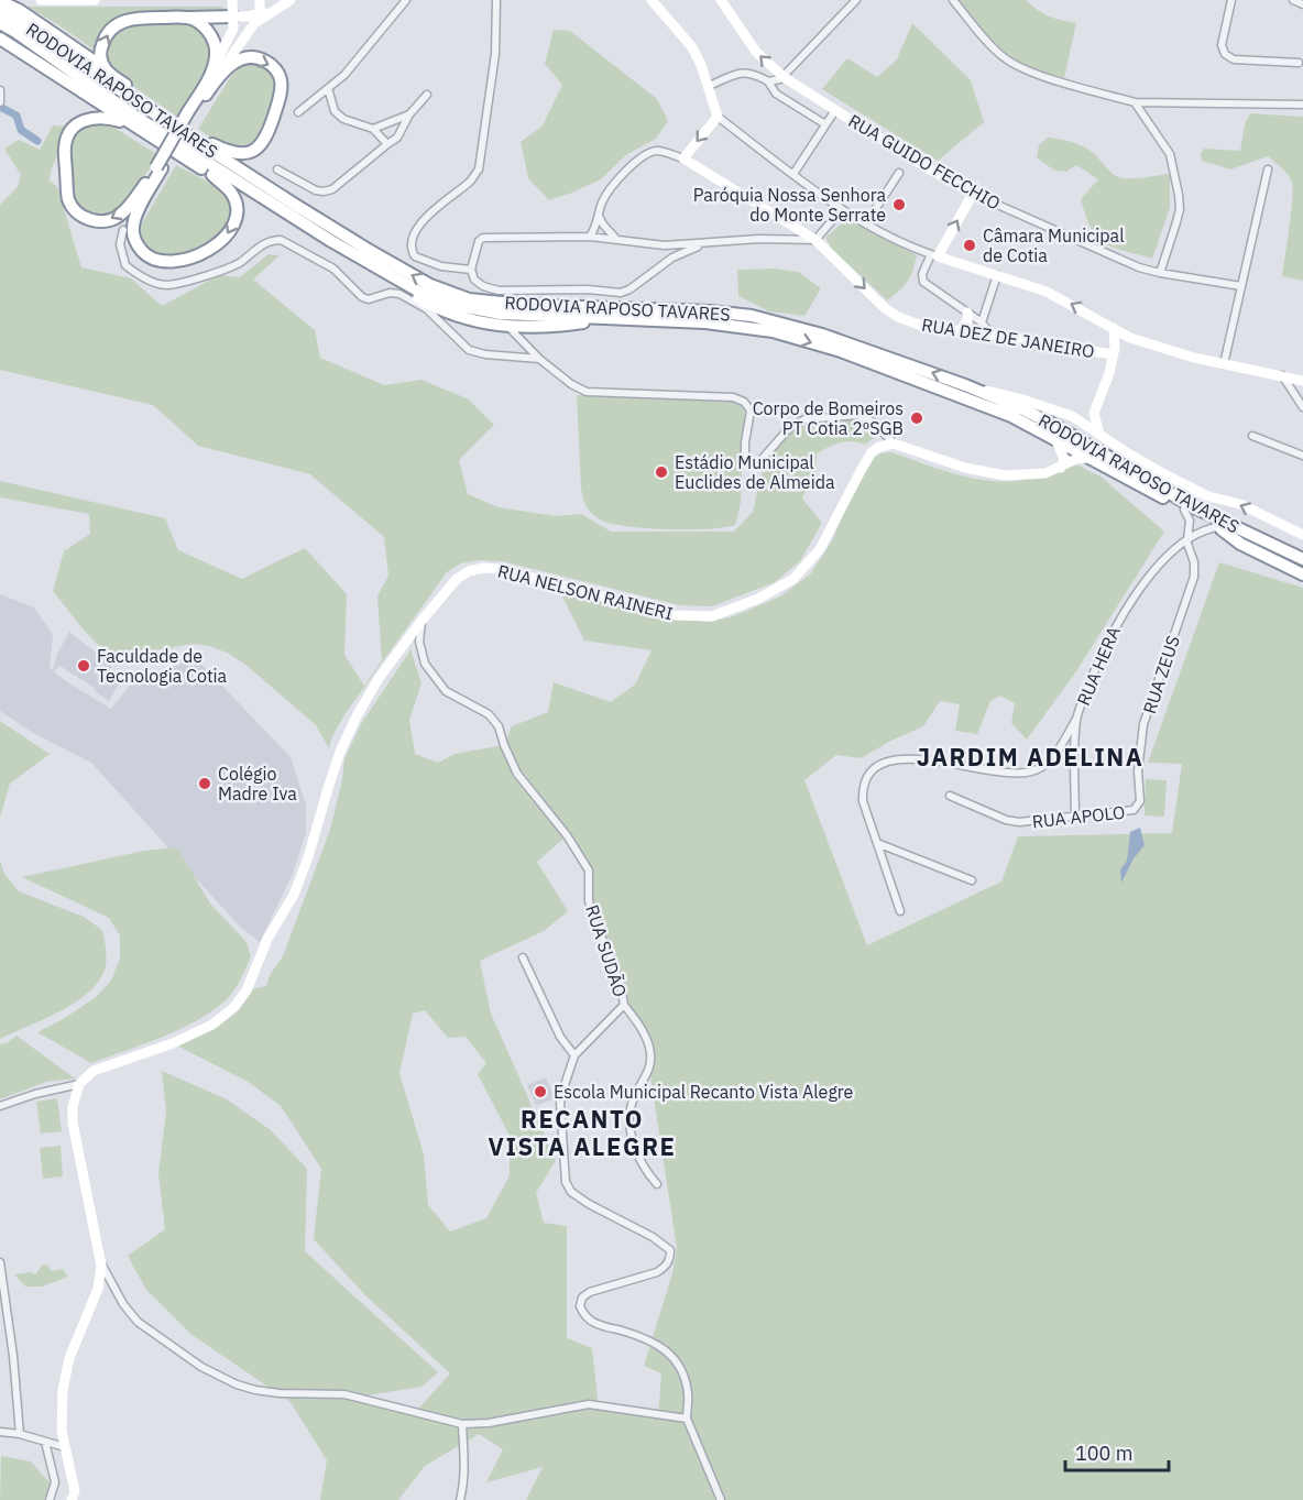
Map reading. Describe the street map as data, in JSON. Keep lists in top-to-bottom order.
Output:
{
  "streets": {
    "highway": ["RODOVIA RAPOSO TAVARES"],
    "main road": ["RUA GUIDO FECCHIO", "RUA DEZ DE JANEIRO", "RUA NELSON RAINERI"],
    "street": [
      "RUA HERA",
      "RUA ZEUS",
      "RUA APOLO",
      "RUA SUDÃO"
    ]
  },
  "crossings": [
    ["RODOVIA RAPOSO TAVARES", "RUA HERA"],
    ["RODOVIA RAPOSO TAVARES", "RUA ZEUS"],
    ["RUA NELSON RAINERI", "RUA SUDÃO"],
    ["RUA HERA", "RUA ZEUS"],
    ["RUA HERA", "RUA APOLO"],
    ["RUA ZEUS", "RUA APOLO"]
  ],
  "districts": ["JARDIM ADELINA", "RECANTO VISTA ALEGRE"],
  "places": [
    "Paróquia Nossa Senhora do Monte Serrate",
    "Câmara Municipal de Cotia",
    "Corpo de Bomeiros PT Cotia 2ºSGB",
    "Estádio Municipal Euclides de Almeida",
    "Faculdade de Tecnologia Cotia",
    "Colégio Madre Iva",
    "Escola Municipal Recanto Vista Alegre"
  ],
  "scale_bar": "100 m"
}
